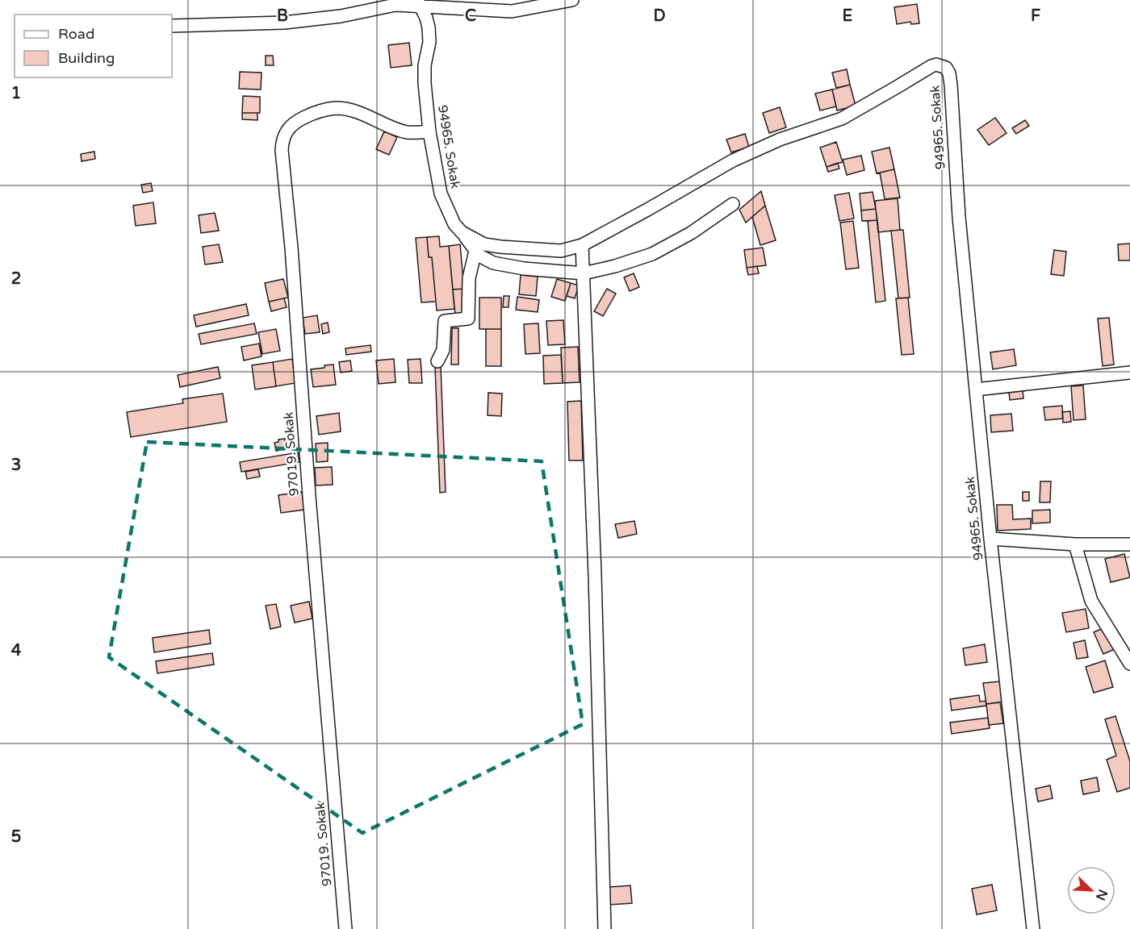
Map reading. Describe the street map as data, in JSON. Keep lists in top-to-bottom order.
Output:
{
  "streets": {
    "street": ["94965. Sokak", "97019. Sokak"]
  },
  "crossings": [
    ["94965. Sokak", "97019. Sokak"]
  ],
  "legend": ["Road", "Building"],
  "north": "bottom right",
  "grid": {
    "columns": [
      "B",
      "C",
      "D",
      "E",
      "F"
    ],
    "rows": [
      "1",
      "2",
      "3",
      "4",
      "5"
    ]
  }
}
